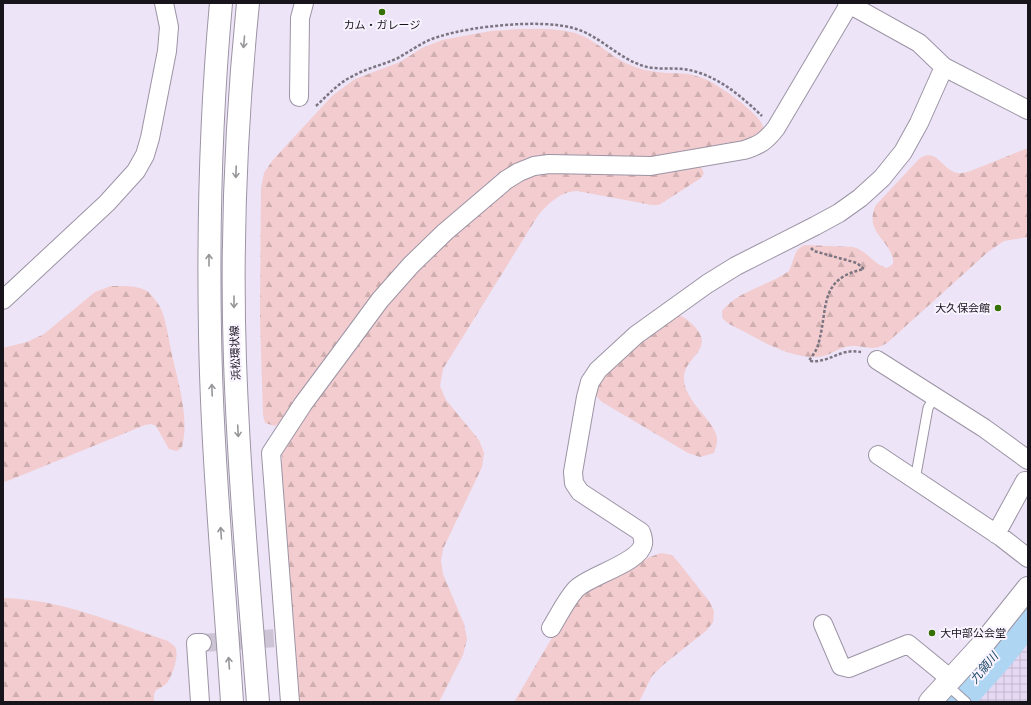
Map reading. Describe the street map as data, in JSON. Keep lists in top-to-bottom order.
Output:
{
  "streets": {
    "main road": ["浜松環状線"]
  },
  "water": ["九領川"],
  "places": ["カム・ガレージ", "大久保会館", "大中部公会堂"]
}
